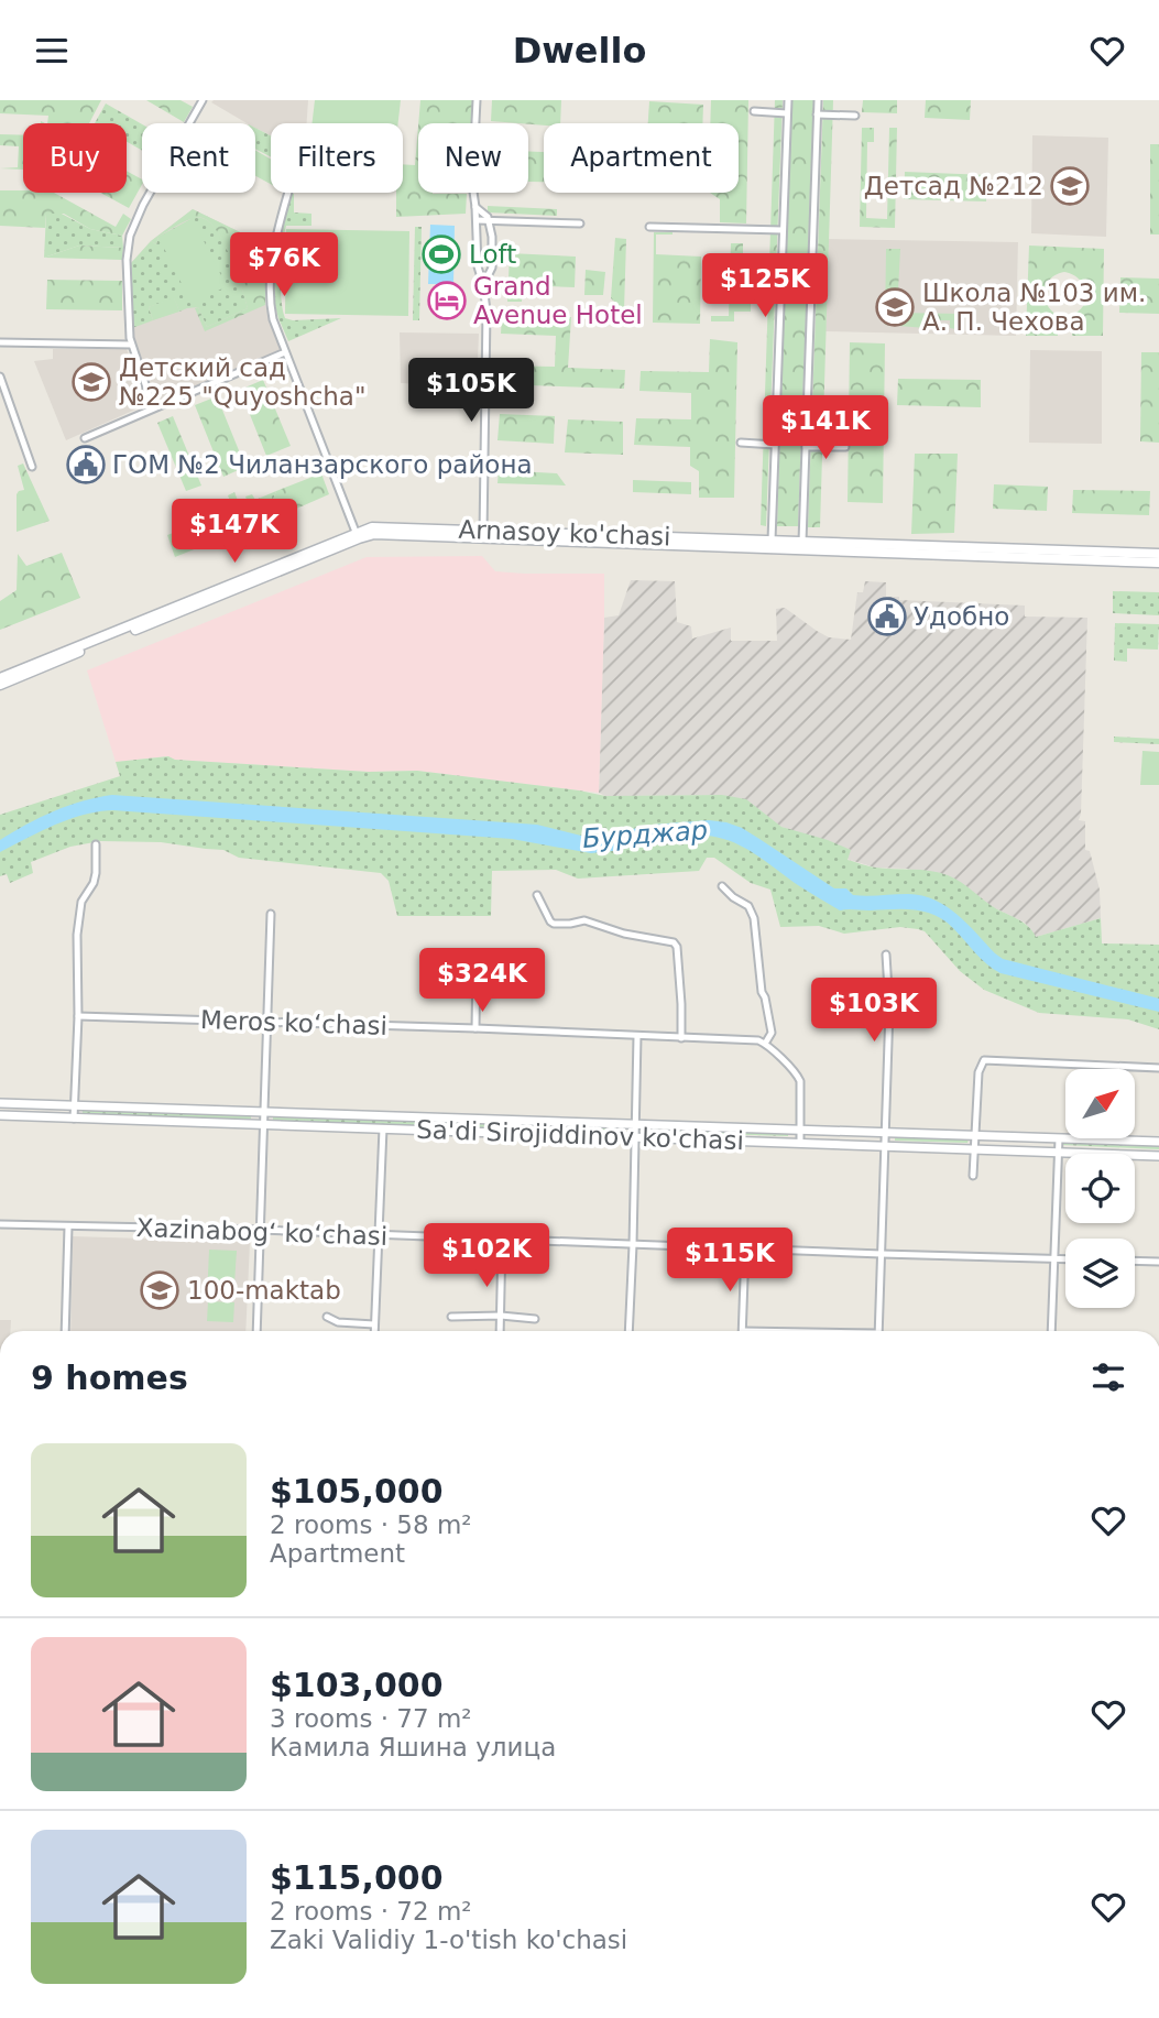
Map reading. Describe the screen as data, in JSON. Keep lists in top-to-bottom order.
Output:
{
  "streets": {
    "main road": ["Arnasoy ko'chasi"],
    "street": ["Meros ko‘chasi", "Sa'di Sirojiddinov ko'chasi", "Xazinabog‘ ko‘chasi"]
  },
  "water": ["Бурджар"],
  "places": {
    "school or university": [
      "Детсад №212",
      "Школа №103 им. А. П. Чехова",
      "Детский сад №225 \"Quyoshcha\"",
      "100-maktab"
    ],
    "sports": ["Loft"],
    "hotel": ["Grand Avenue Hotel"],
    "public building": ["ГОМ №2 Чиланзарского района", "Удобно"]
  },
  "north": "top right",
  "page": {
    "header": "Dwello",
    "chip": [
      "Buy",
      "Rent",
      "Filters",
      "New",
      "Apartment"
    ],
    "price": [
      "$76K",
      "$125K",
      "$105K",
      "$141K",
      "$147K",
      "$324K",
      "$103K",
      "$102K",
      "$115K"
    ],
    "heading": "9 homes",
    "list": [
      {
        "name": "$105,000",
        "note": "2 rooms · 58 m² · Apartment"
      },
      {
        "name": "$103,000",
        "note": "3 rooms · 77 m² · Камила Яшина улица"
      },
      {
        "name": "$115,000",
        "note": "2 rooms · 72 m² · Zaki Validiy 1-o'tish ko'chasi"
      }
    ]
  }
}
